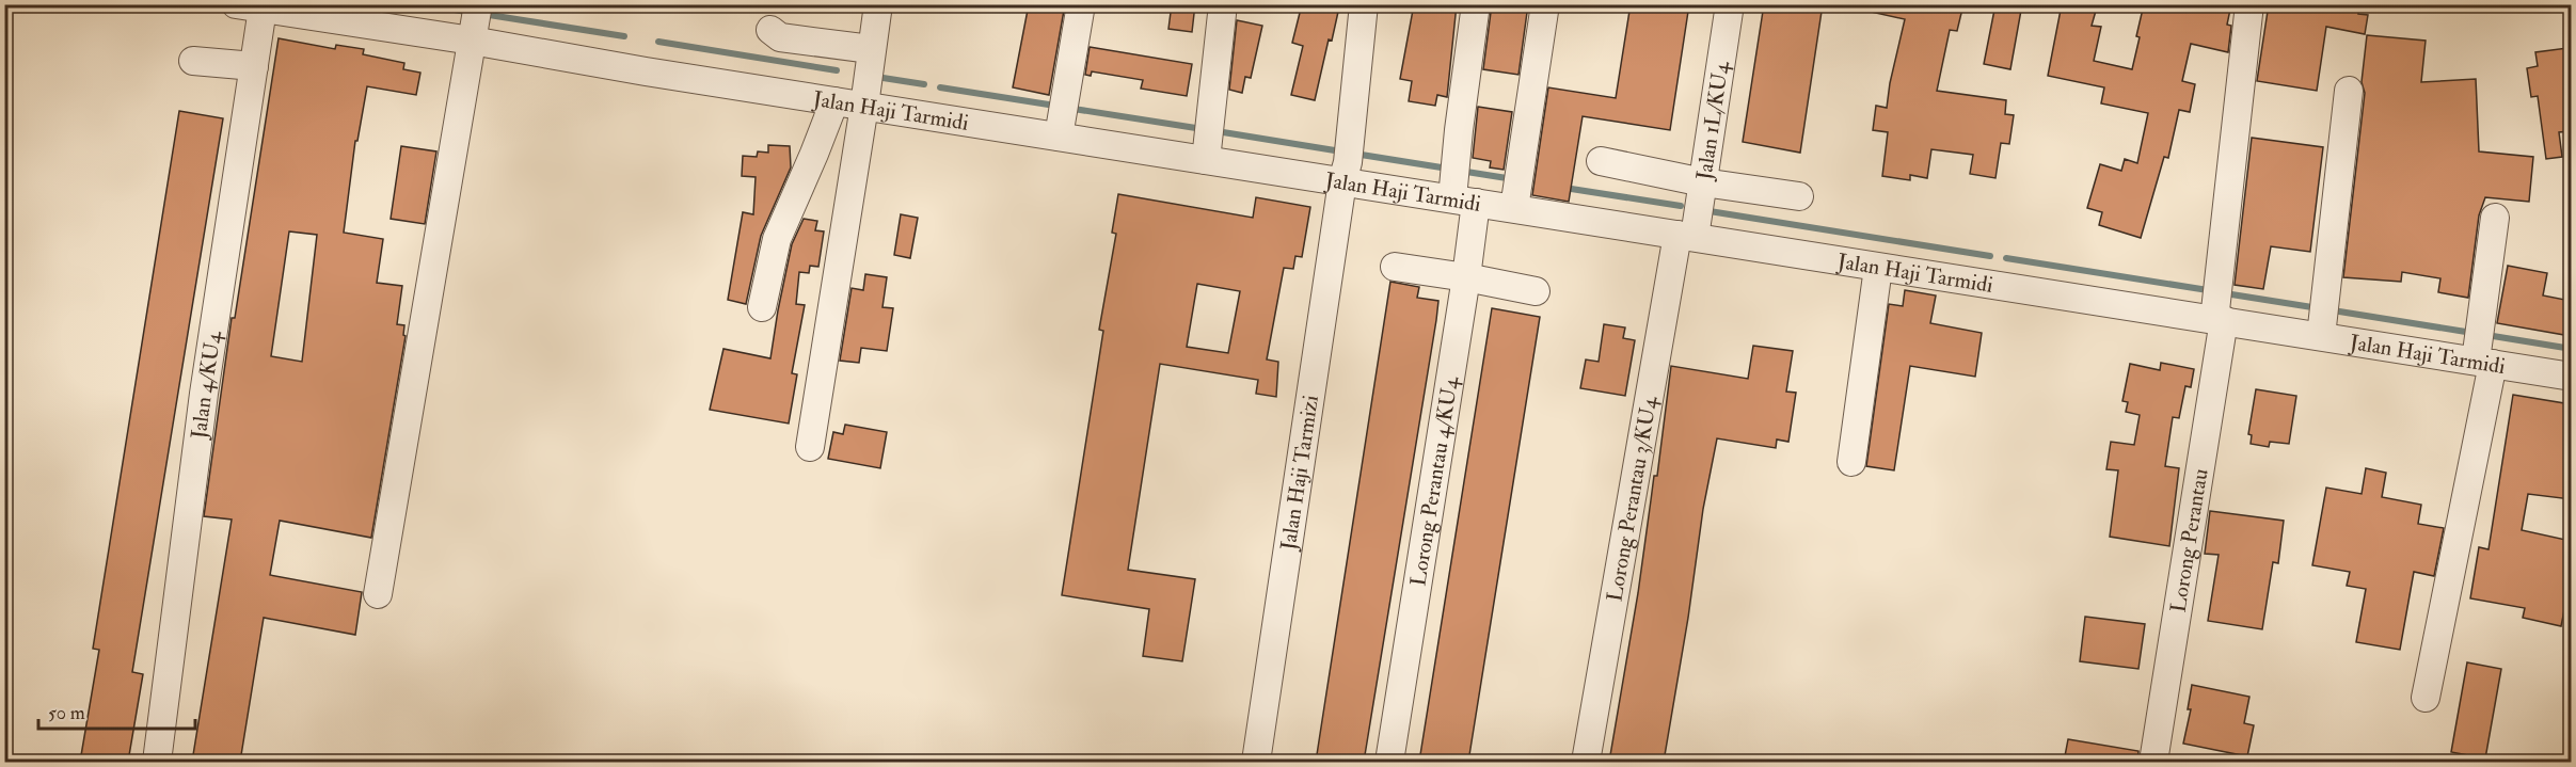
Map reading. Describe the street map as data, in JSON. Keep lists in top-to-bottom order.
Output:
{
  "streets": {
    "street": [
      "Jalan Haji Tarmidi",
      "Jalan 1L/KU4",
      "Jalan 4/KU4",
      "Jalan Haji Tarmizi",
      "Lorong Perantau 4/KU4",
      "Lorong Perantau 3/KU4",
      "Lorong Perantau"
    ]
  },
  "crossings": [
    ["Jalan Haji Tarmidi", "Jalan 1L/KU4"],
    ["Jalan Haji Tarmidi", "Jalan 4/KU4"],
    ["Jalan Haji Tarmidi", "Jalan Haji Tarmizi"],
    ["Jalan Haji Tarmidi", "Lorong Perantau 4/KU4"],
    ["Jalan Haji Tarmidi", "Lorong Perantau 3/KU4"],
    ["Jalan Haji Tarmidi", "Lorong Perantau"],
    ["Jalan 1L/KU4", "Lorong Perantau 3/KU4"]
  ],
  "scale_bar": "50 m"
}
